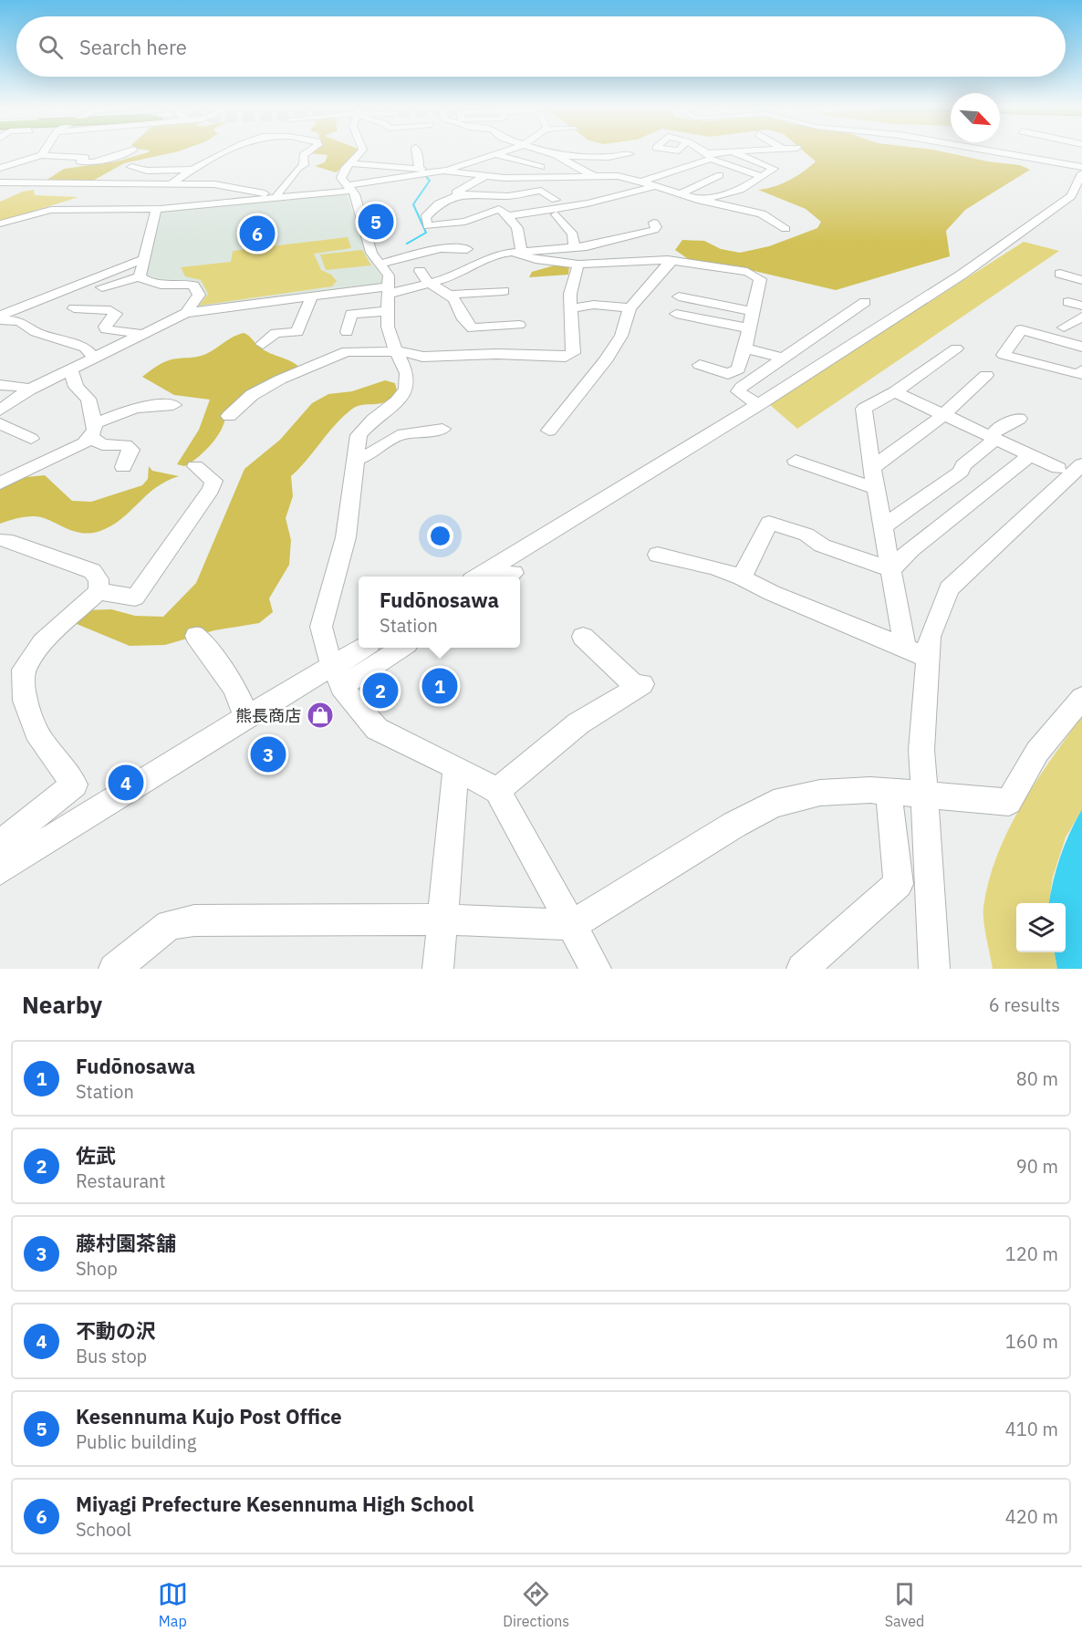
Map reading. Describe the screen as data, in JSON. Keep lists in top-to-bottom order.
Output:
{
  "places": {
    "shop": ["熊長商店"]
  },
  "north": "bottom right",
  "page": {
    "search": "Search here",
    "pins": [
      "5",
      "6",
      "1",
      "2",
      "3",
      "4"
    ],
    "popup": ["Fudōnosawa", "Station"],
    "heading": ["Nearby", "6 results"],
    "list": [
      {
        "mark": "1",
        "name": "Fudōnosawa",
        "note": "Station",
        "value": "80 m"
      },
      {
        "mark": "2",
        "name": "佐武",
        "note": "Restaurant",
        "value": "90 m"
      },
      {
        "mark": "3",
        "name": "藤村園茶舗",
        "note": "Shop",
        "value": "120 m"
      },
      {
        "mark": "4",
        "name": "不動の沢",
        "note": "Bus stop",
        "value": "160 m"
      },
      {
        "mark": "5",
        "name": "Kesennuma Kujo Post Office",
        "note": "Public building",
        "value": "410 m"
      },
      {
        "mark": "6",
        "name": "Miyagi Prefecture Kesennuma High School",
        "note": "School",
        "value": "420 m"
      }
    ],
    "nav": ["Map", "Directions", "Saved"]
  }
}
